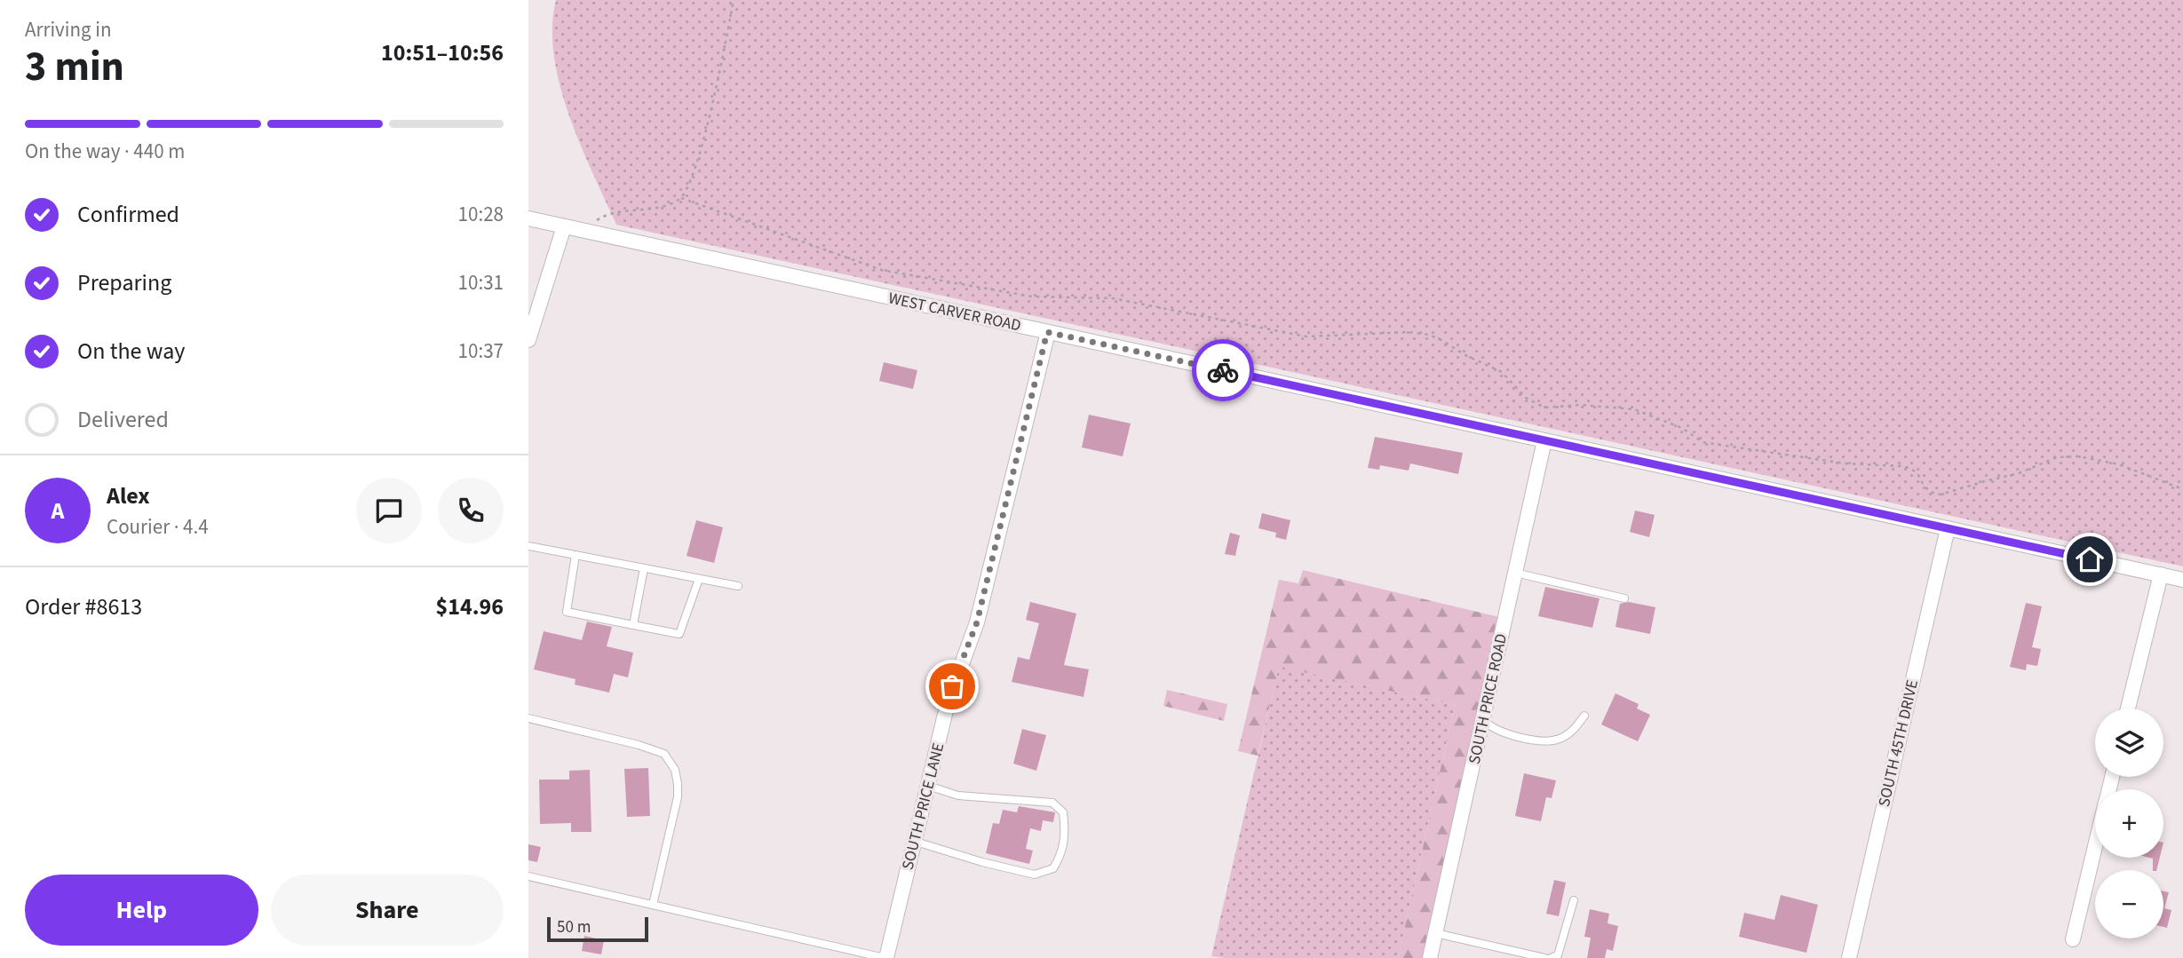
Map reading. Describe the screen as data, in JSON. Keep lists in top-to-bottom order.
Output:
{
  "streets": {
    "street": [
      "WEST CARVER ROAD",
      "SOUTH PRICE ROAD",
      "SOUTH 45TH DRIVE",
      "SOUTH PRICE LANE"
    ]
  },
  "crossings": [
    ["WEST CARVER ROAD", "SOUTH PRICE ROAD"],
    ["WEST CARVER ROAD", "SOUTH 45TH DRIVE"],
    ["WEST CARVER ROAD", "SOUTH PRICE LANE"]
  ],
  "scale_bar": "50 m",
  "page": {
    "heading": ["3 min", "Arriving in", "10:51–10:56"],
    "panel": [
      "Alex",
      "Courier · 4.4",
      "Order #8613",
      "$14.96"
    ],
    "bar": "On the way · 440 m",
    "list": [
      ["Confirmed", "10:28"],
      ["Preparing", "10:31"],
      ["On the way", "10:37"],
      "Delivered"
    ],
    "round": "A",
    "map_buttons": ["+", "−"],
    "buttons": ["Help", "Share"],
    "scale": "50 m"
  }
}
